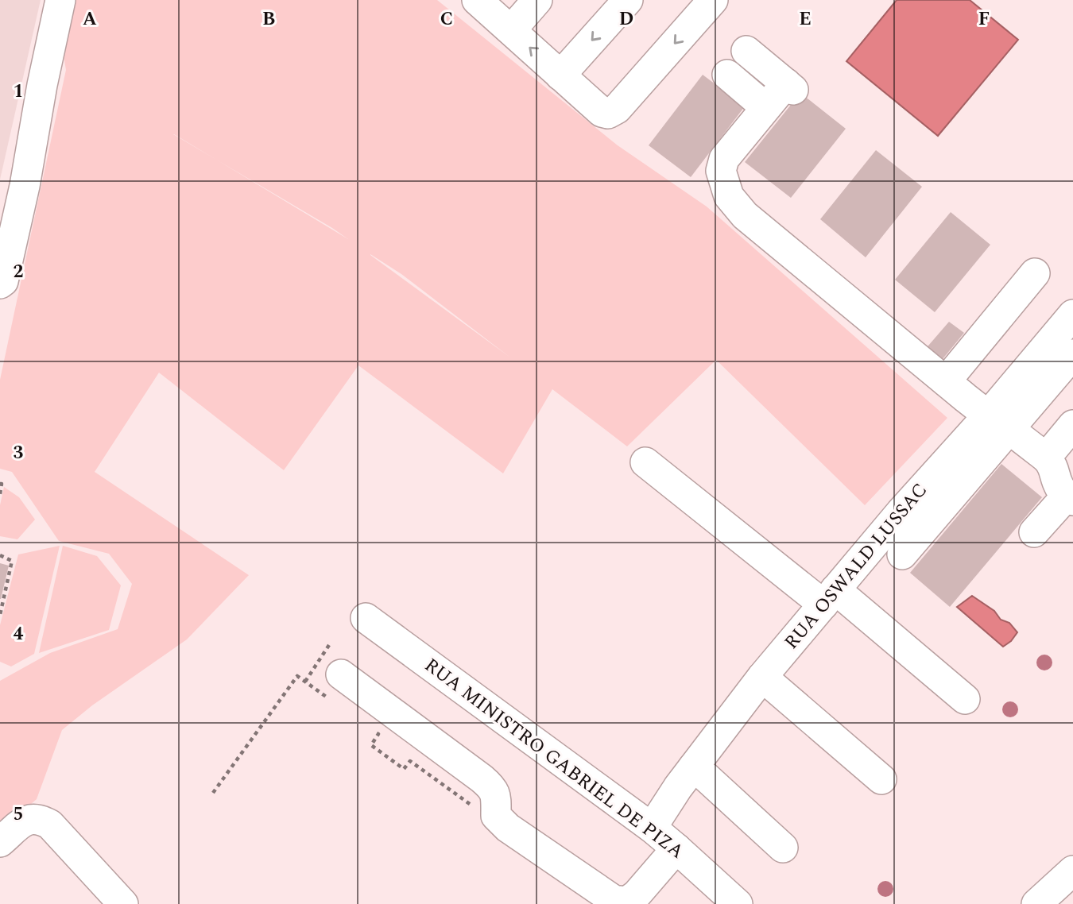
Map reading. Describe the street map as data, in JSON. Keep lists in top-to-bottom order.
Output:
{
  "streets": {
    "street": ["RUA OSWALD LUSSAC", "RUA MINISTRO GABRIEL DE PIZA"]
  },
  "crossings": [
    ["RUA OSWALD LUSSAC", "RUA MINISTRO GABRIEL DE PIZA"]
  ],
  "grid": {
    "columns": [
      "A",
      "B",
      "C",
      "D",
      "E",
      "F"
    ],
    "rows": [
      "1",
      "2",
      "3",
      "4",
      "5"
    ]
  }
}
